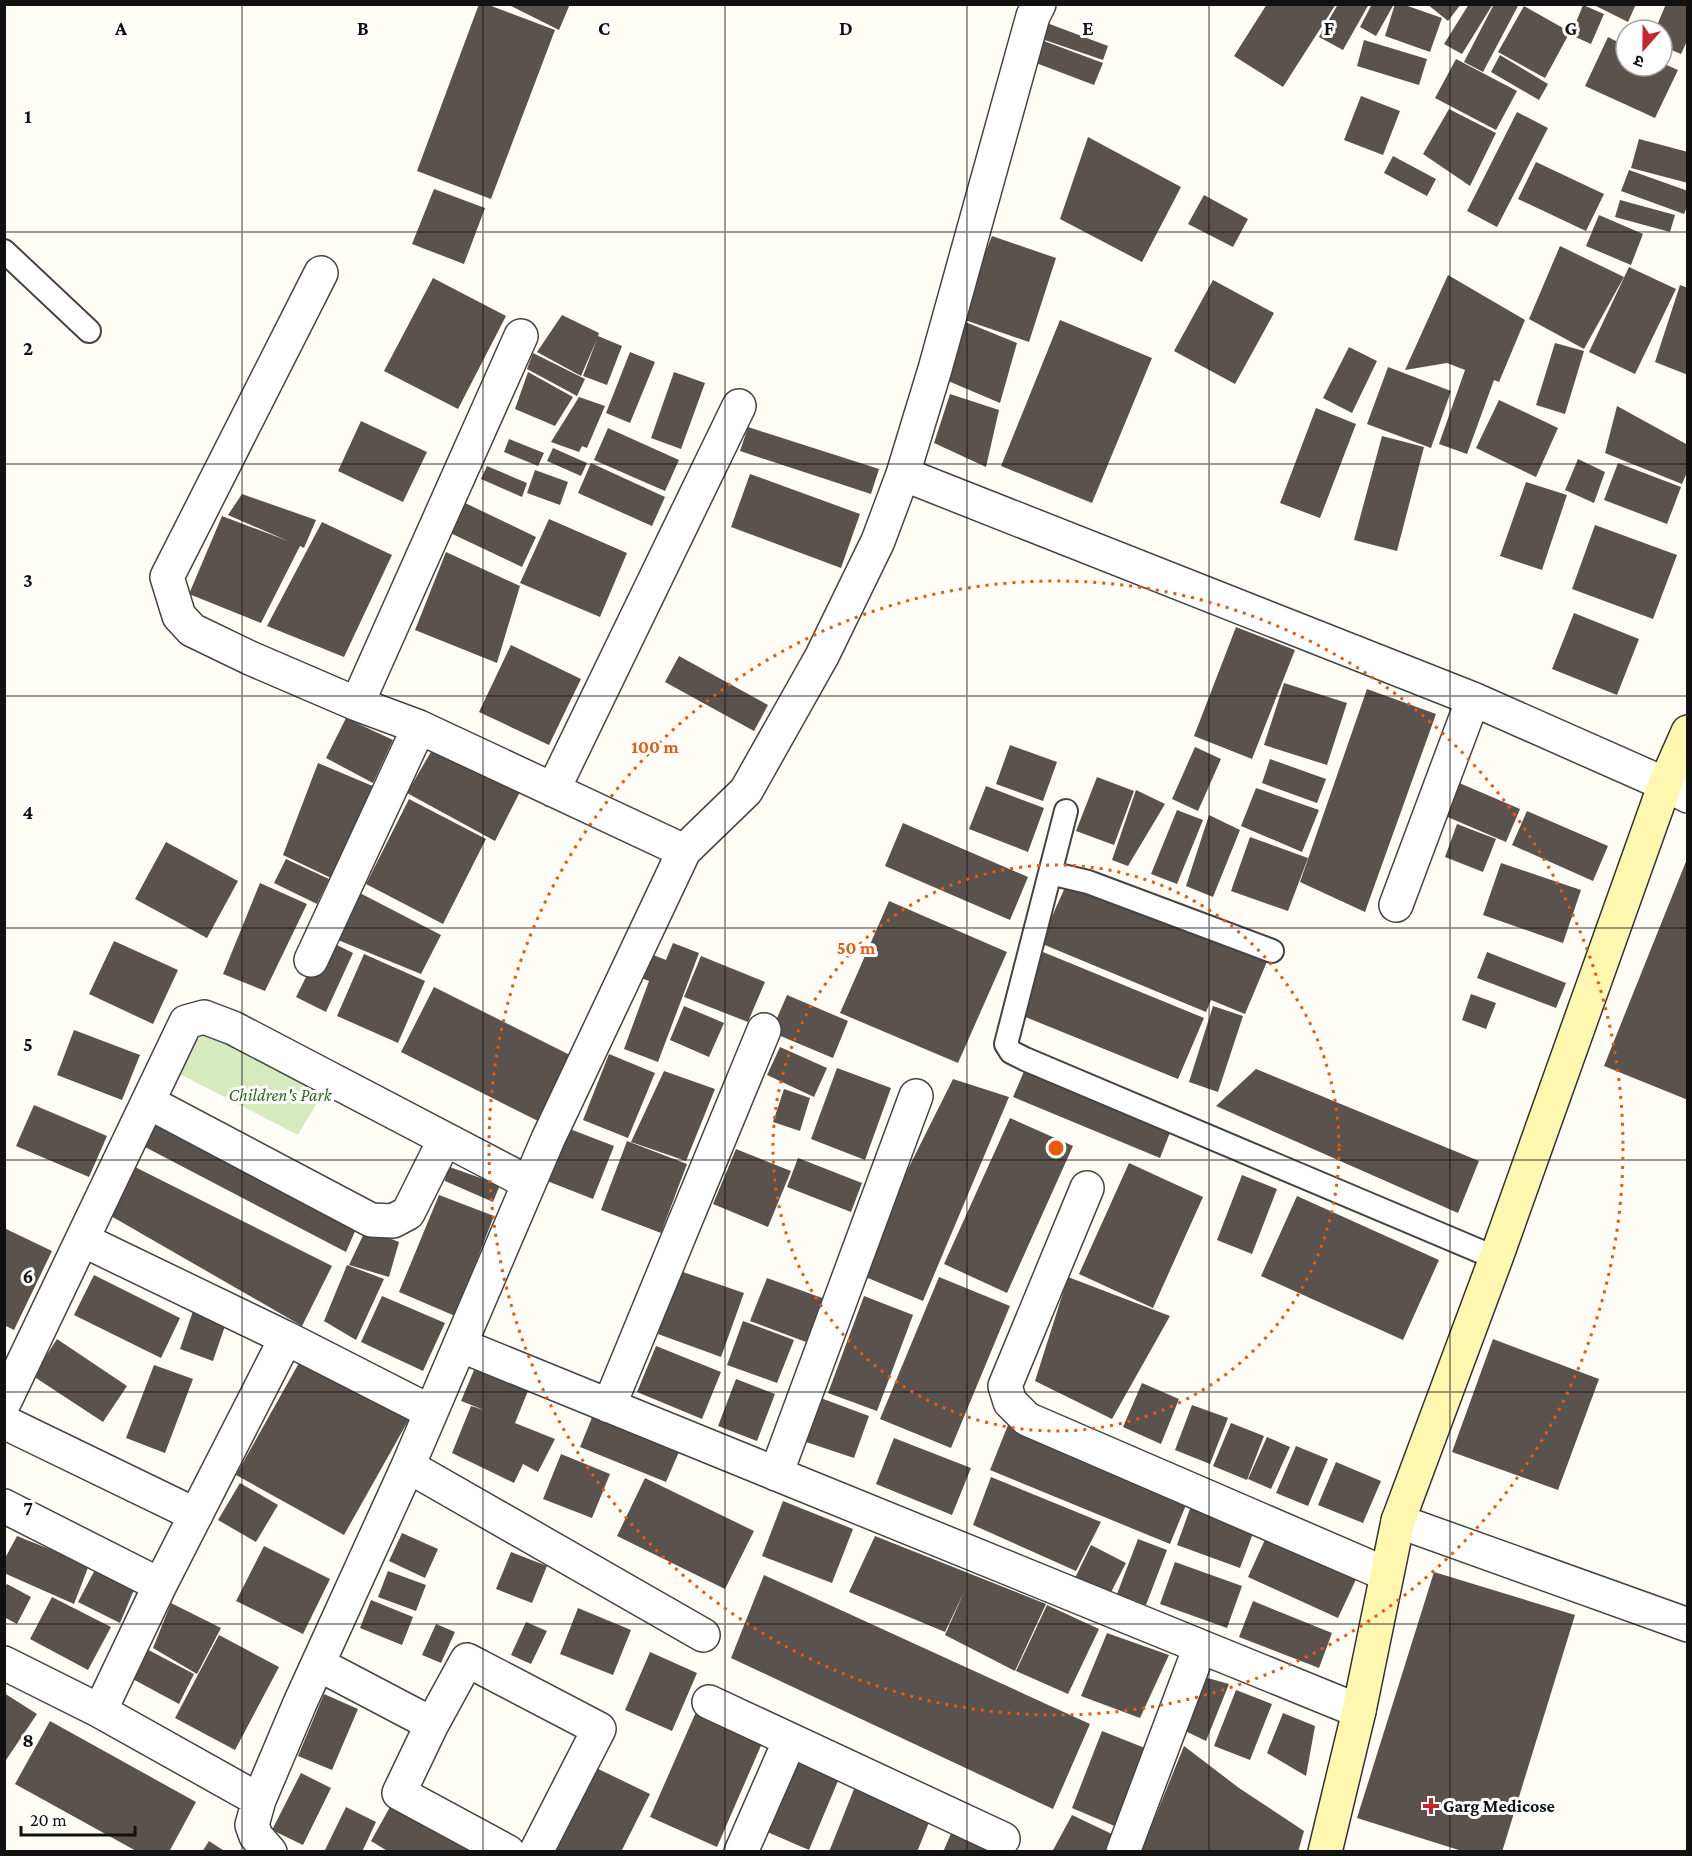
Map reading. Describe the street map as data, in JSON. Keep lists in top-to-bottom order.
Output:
{
  "parks": ["Children's Park"],
  "places": {
    "health": ["Garg Medicose"]
  },
  "scale_bar": "20 m",
  "north": "bottom",
  "grid": {
    "columns": [
      "A",
      "B",
      "C",
      "D",
      "E",
      "F",
      "G"
    ],
    "rows": [
      "1",
      "2",
      "3",
      "4",
      "5",
      "6",
      "7",
      "8"
    ]
  },
  "rings": ["100 m", "50 m"]
}
